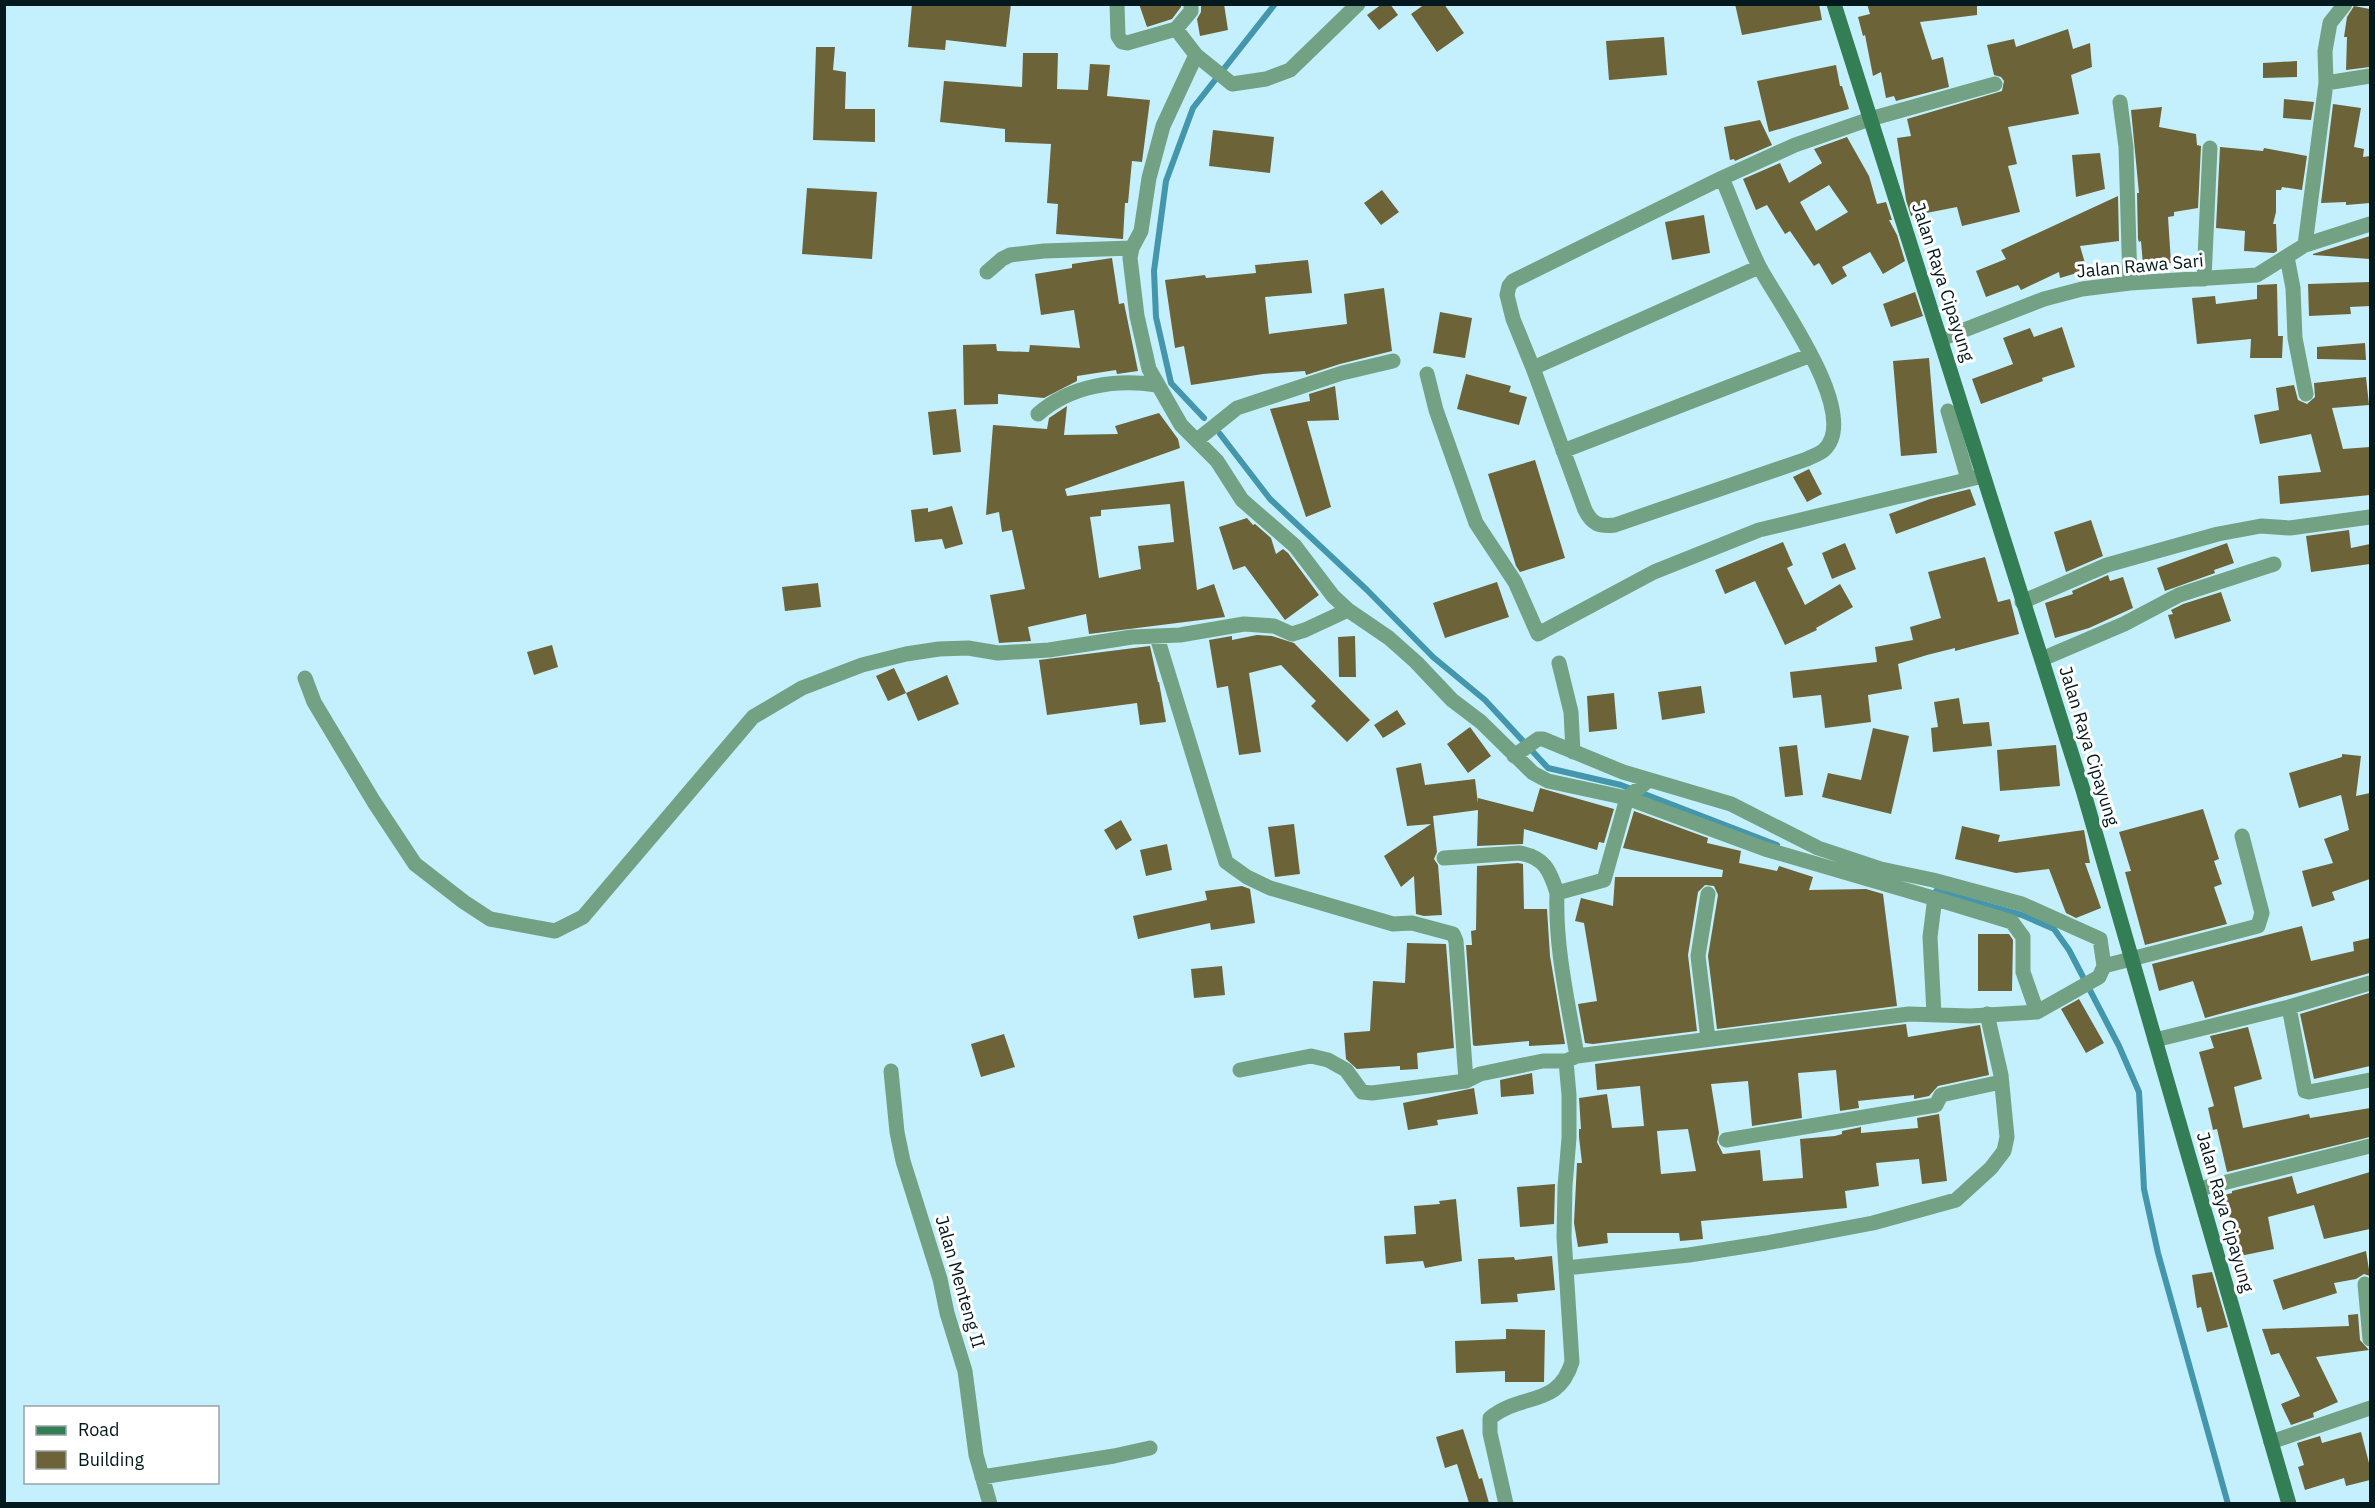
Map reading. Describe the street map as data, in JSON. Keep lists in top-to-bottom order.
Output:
{
  "streets": {
    "main road": ["Jalan Raya Cipayung"],
    "street": ["Jalan Rawa Sari", "Jalan Menteng II"]
  },
  "crossings": [
    ["Jalan Rawa Sari", "Jalan Raya Cipayung"]
  ],
  "legend": ["Road", "Building"]
}
